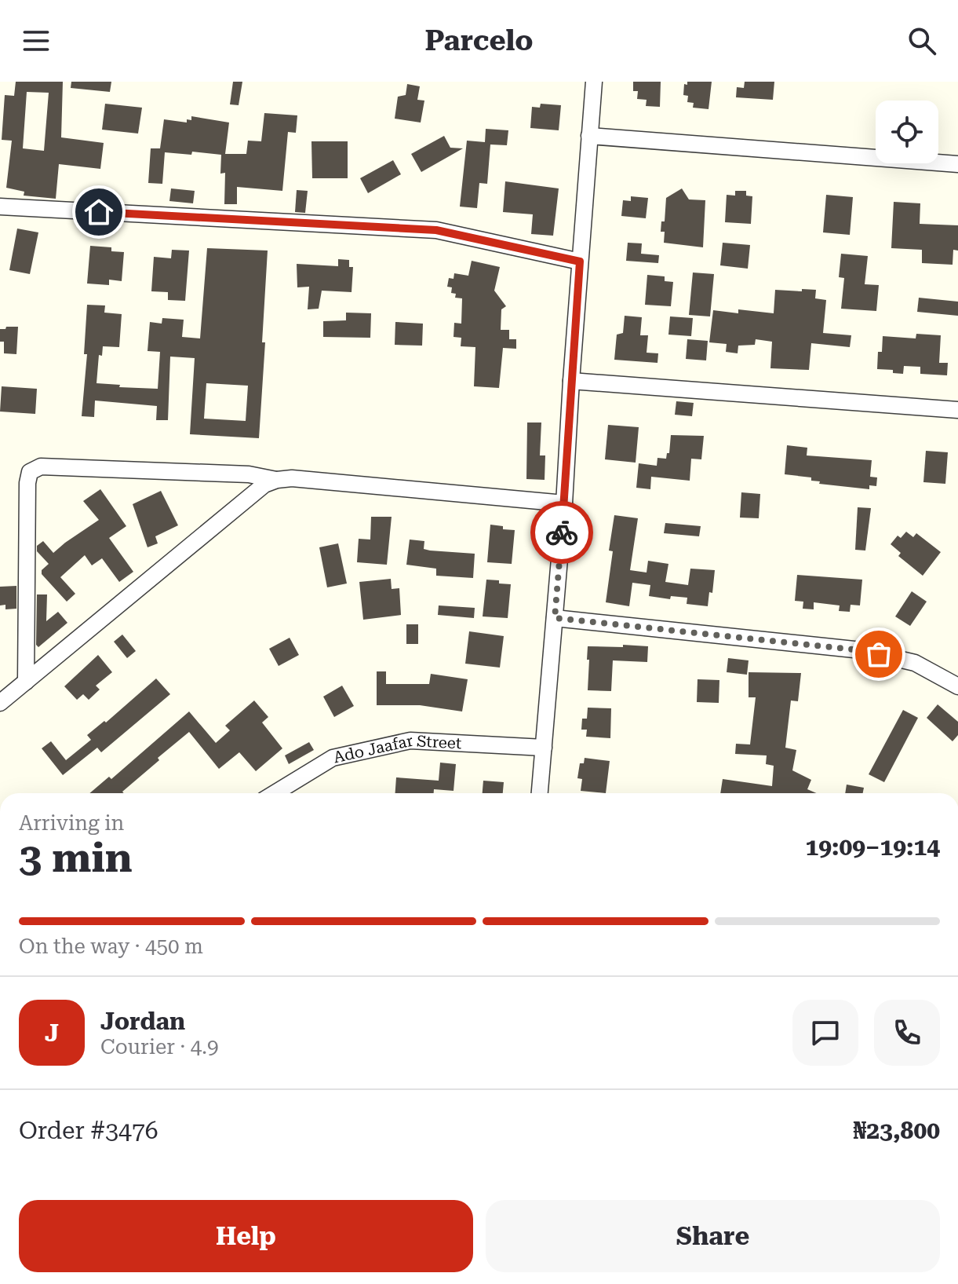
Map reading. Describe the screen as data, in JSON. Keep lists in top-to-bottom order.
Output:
{
  "streets": {
    "street": ["Ado Jaafar Street"]
  },
  "page": {
    "header": "Parcelo",
    "heading": ["3 min", "Arriving in", "19:09–19:14"],
    "panel": [
      "Jordan",
      "Courier · 4.9",
      "Order #3476",
      "₦23,800"
    ],
    "bar": "On the way · 450 m",
    "round": "J",
    "buttons": ["Help", "Share"]
  }
}
